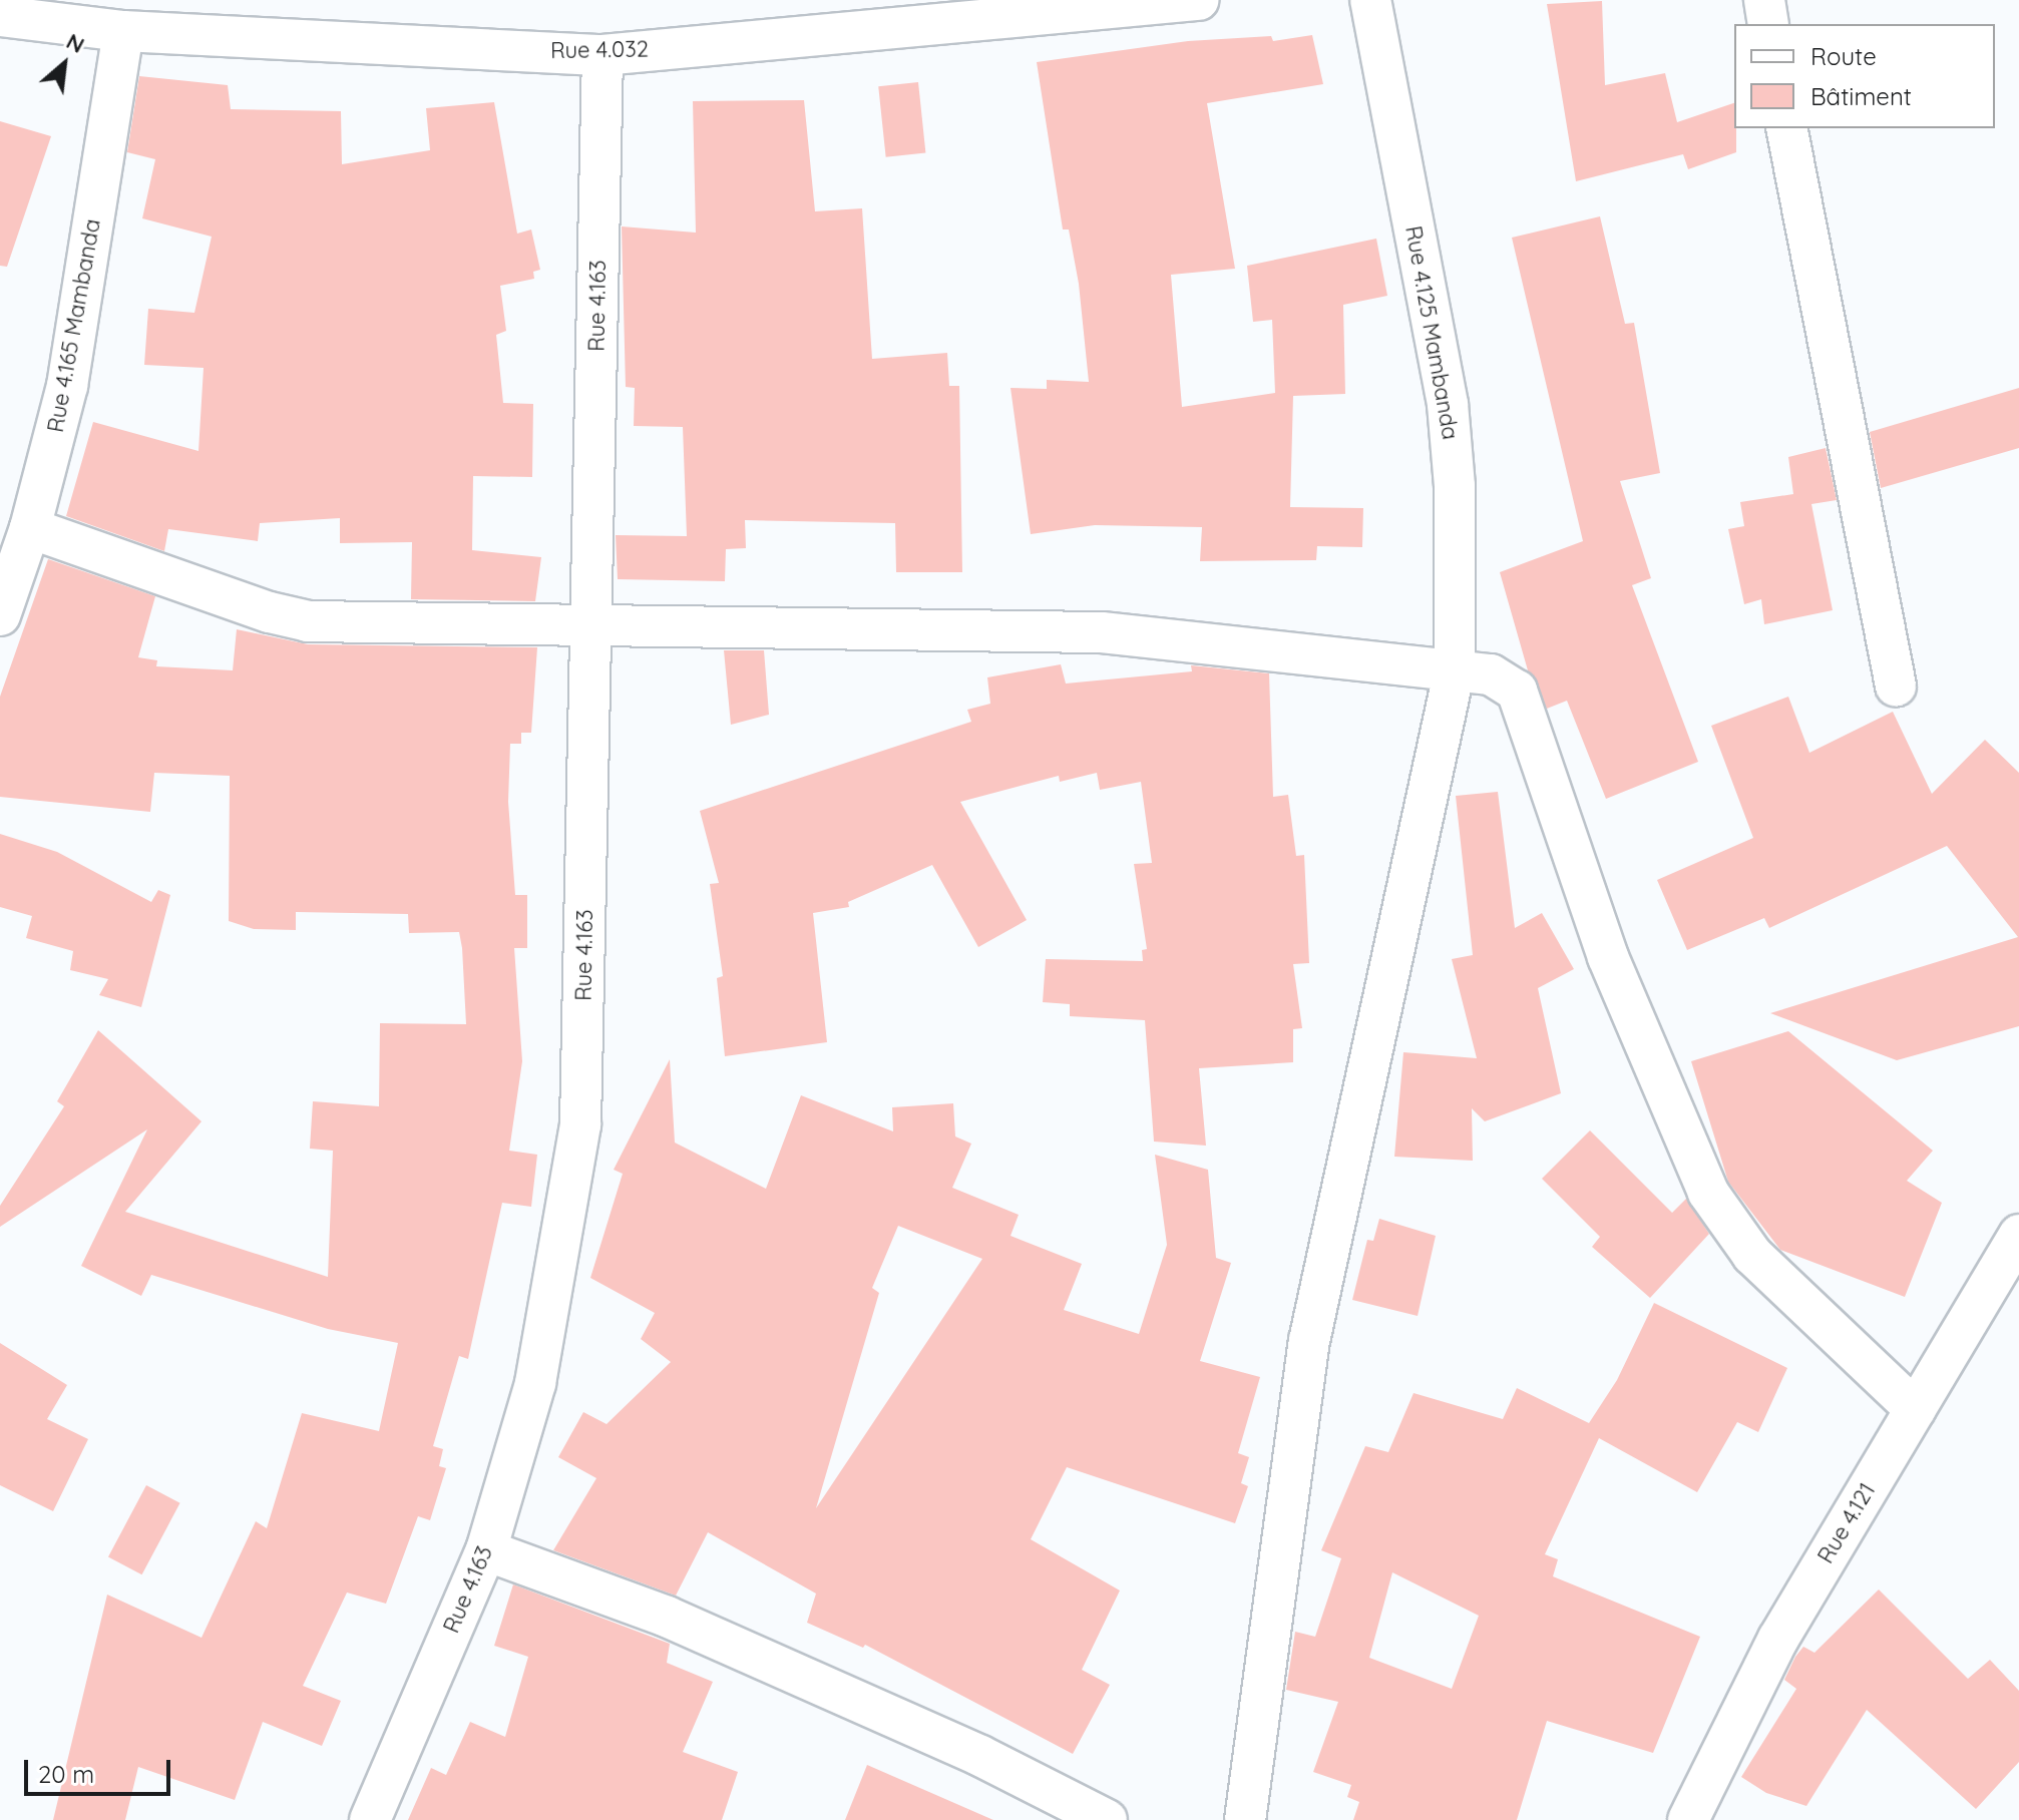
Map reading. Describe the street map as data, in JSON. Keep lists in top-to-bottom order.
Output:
{
  "streets": {
    "street": [
      "Rue 4.032",
      "Rue 4.163",
      "Rue 4.165 Mambanda",
      "Rue 4.125 Mambanda",
      "Rue 4.121"
    ]
  },
  "crossings": [
    ["Rue 4.032", "Rue 4.163"],
    ["Rue 4.032", "Rue 4.165 Mambanda"]
  ],
  "legend": ["Route", "Bâtiment"],
  "scale_bar": "20 m",
  "north": "top right"
}
